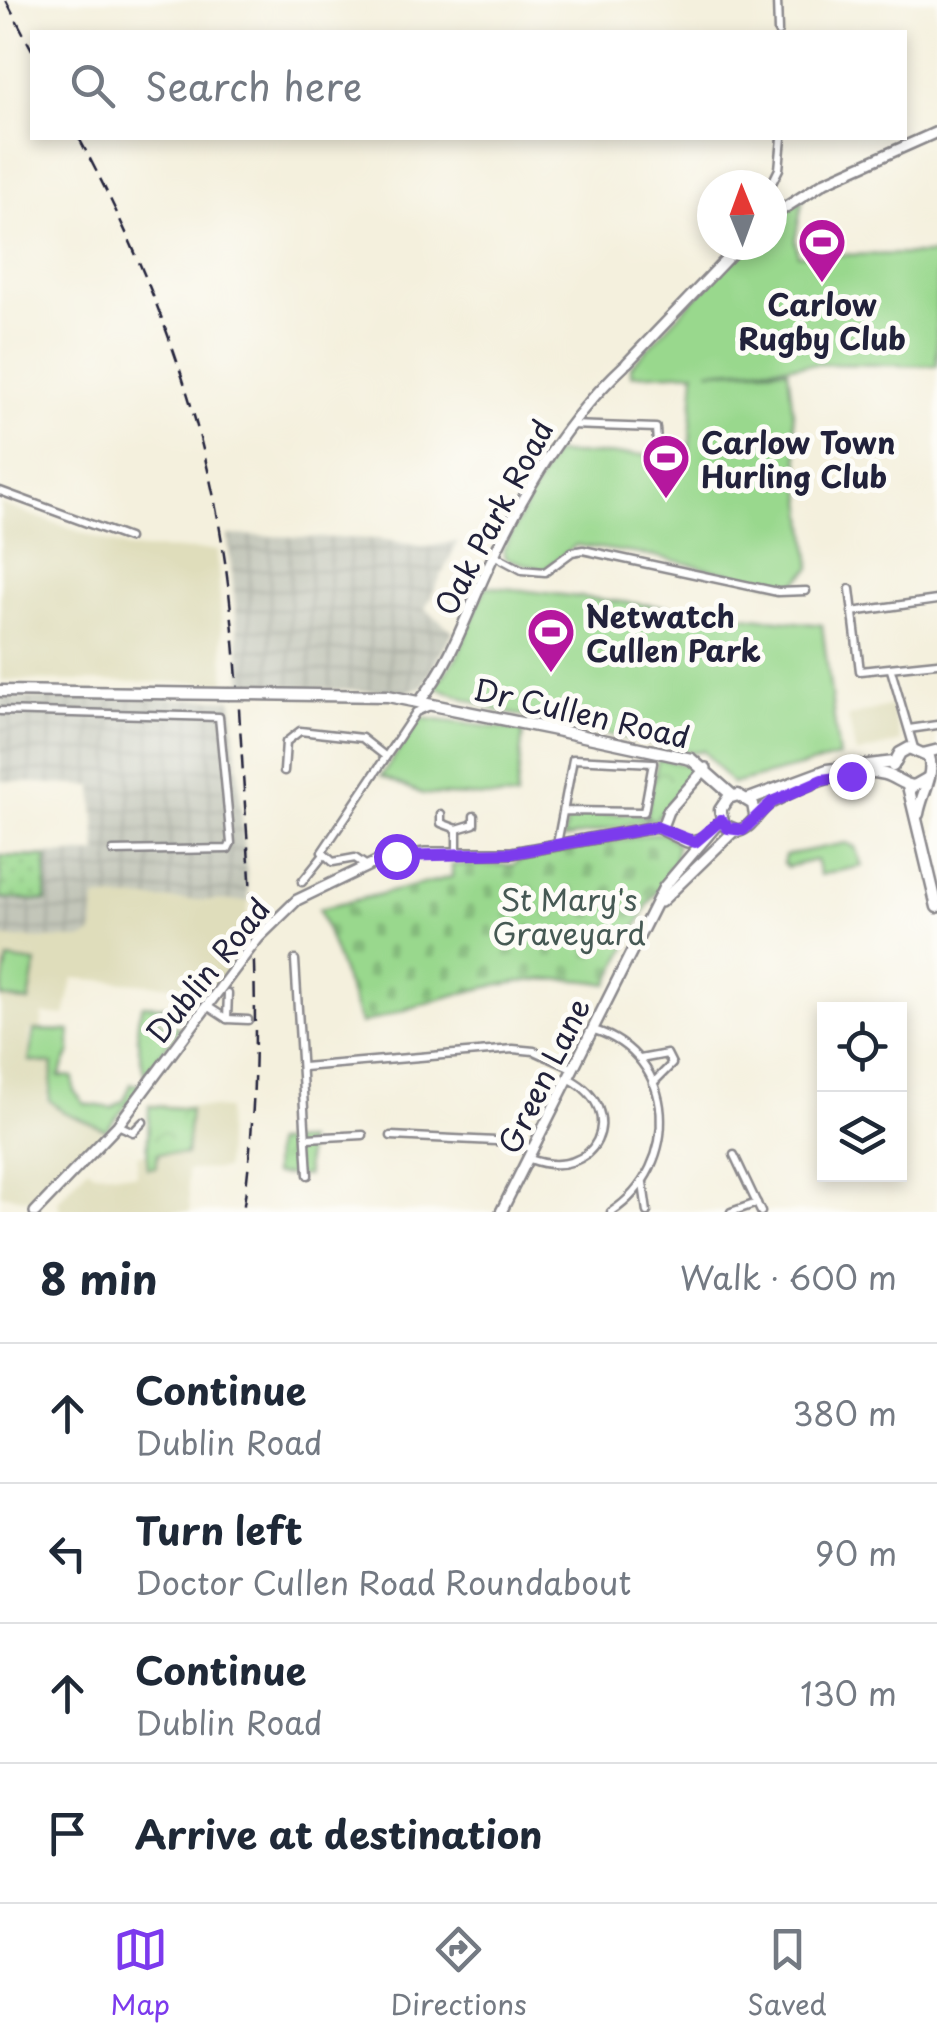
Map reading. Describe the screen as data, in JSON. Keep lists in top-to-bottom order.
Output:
{
  "streets": {
    "main road": [
      "Oak Park Road",
      "Dr Cullen Road",
      "Dublin Road",
      "Green Lane"
    ]
  },
  "crossings": [
    ["Oak Park Road", "Dr Cullen Road"]
  ],
  "parks": ["St Mary's Graveyard"],
  "places": {
    "sports": ["Carlow Rugby Club", "Carlow Town Hurling Club", "Netwatch Cullen Park"]
  },
  "north": "top",
  "page": {
    "search": "Search here",
    "heading": ["8 min", "Walk · 600 m"],
    "list": [
      ["Continue", "Dublin Road", "380 m"],
      ["Turn left", "Doctor Cullen Road Roundabout", "90 m"],
      ["Continue", "Dublin Road", "130 m"],
      "Arrive at destination"
    ],
    "nav": ["Map", "Directions", "Saved"]
  }
}
